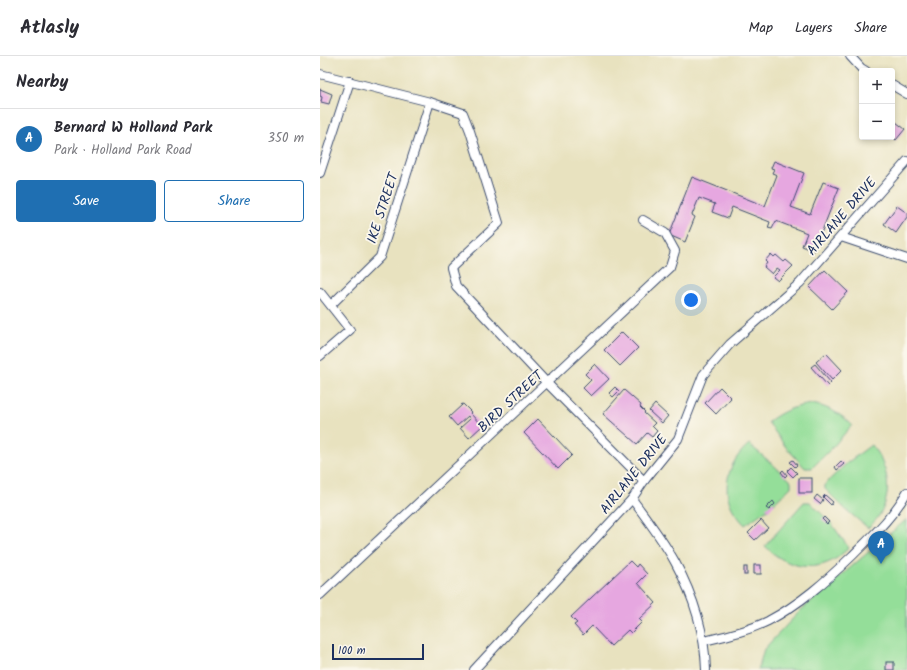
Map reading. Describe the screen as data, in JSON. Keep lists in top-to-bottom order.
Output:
{
  "streets": {
    "street": ["IKE STREET", "AIRLANE DRIVE", "BIRD STREET"]
  },
  "scale_bar": "100 m",
  "page": {
    "header": "Atlasly",
    "nav": ["Map", "Layers", "Share"],
    "heading": "Nearby",
    "map_buttons": ["+", "−"],
    "list": [
      {
        "mark": "A",
        "name": "Bernard W Holland Park",
        "note": "Park · Holland Park Road",
        "value": "350 m"
      }
    ],
    "buttons": ["Save", "Share"],
    "pins": "A",
    "scale": "100 m"
  }
}
